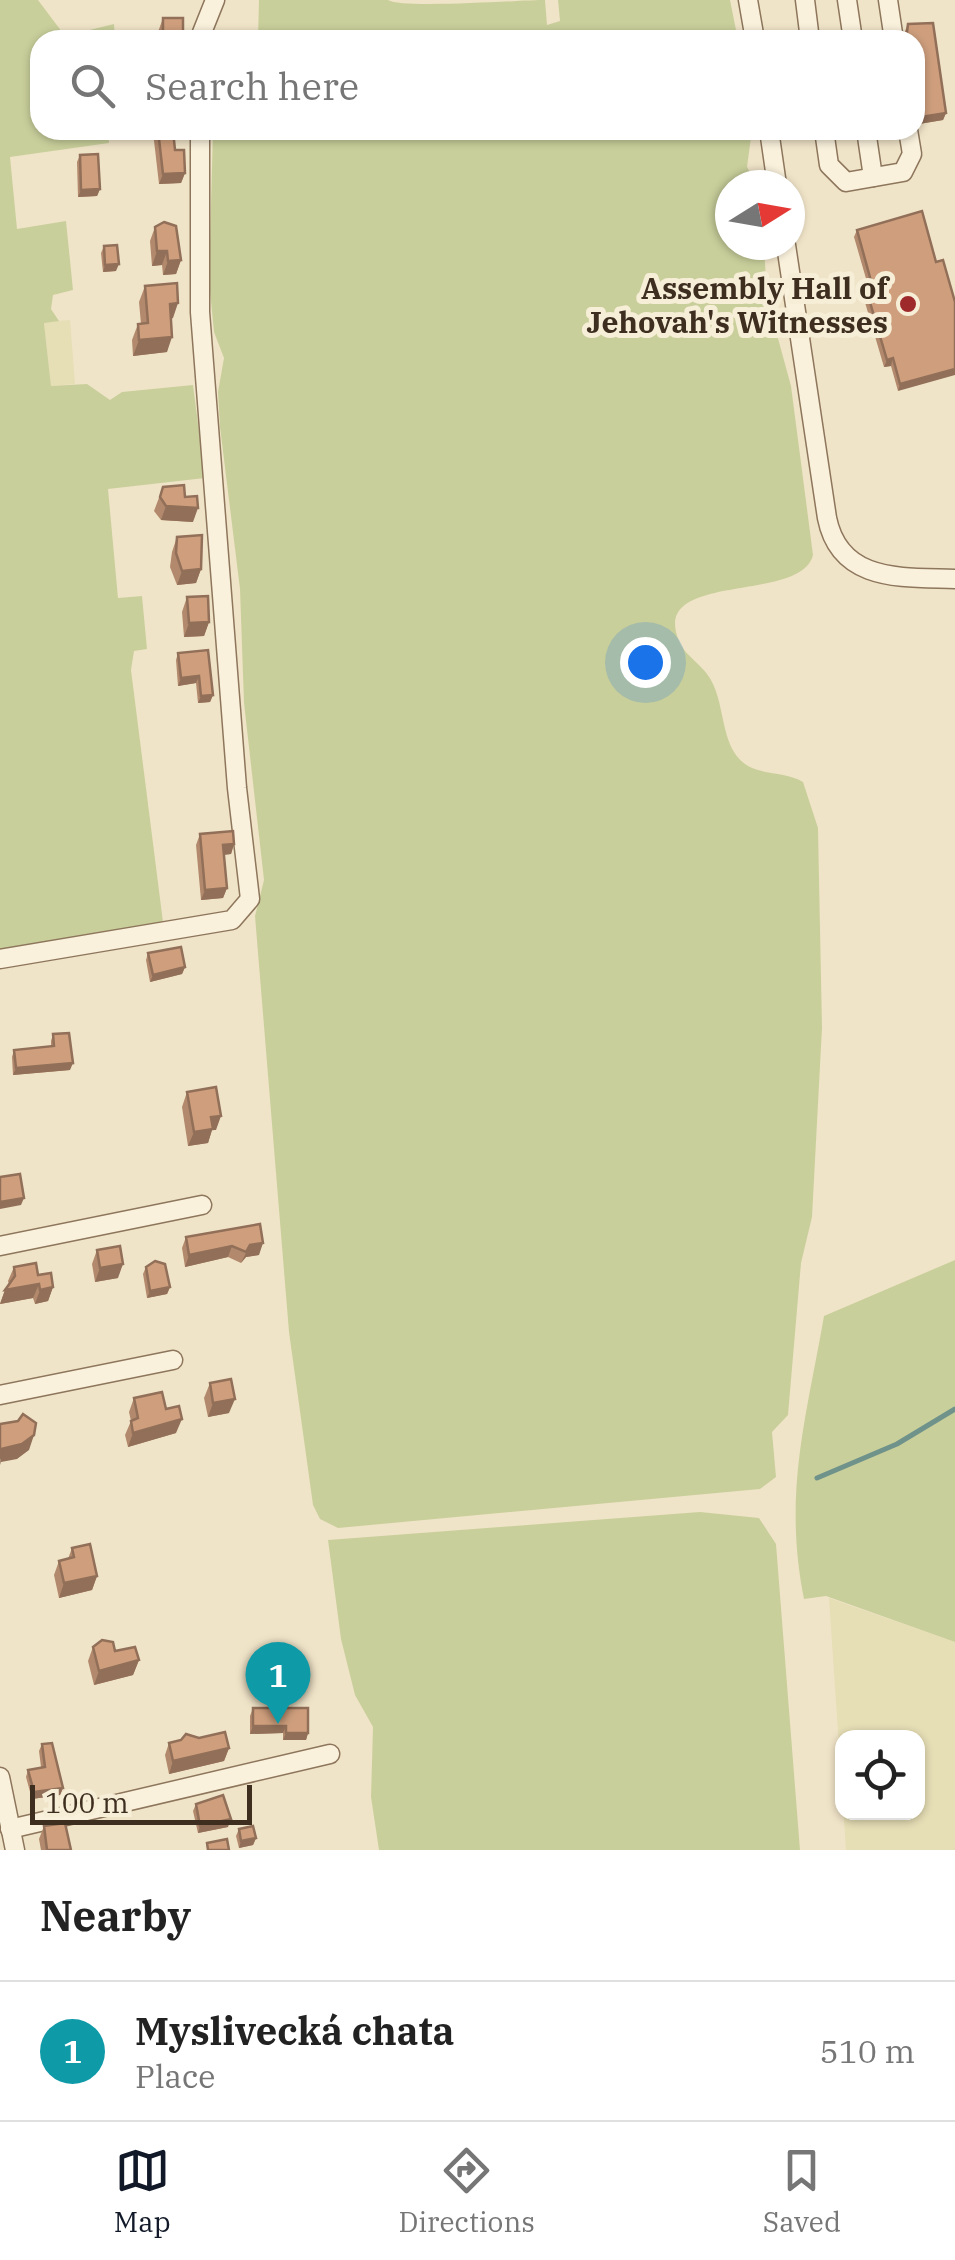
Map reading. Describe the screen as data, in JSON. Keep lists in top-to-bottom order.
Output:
{
  "places": ["Assembly Hall of Jehovah's Witnesses"],
  "scale_bar": "100 m",
  "north": "right",
  "page": {
    "search": "Search here",
    "pins": "1",
    "scale": "100 m",
    "heading": "Nearby",
    "list": [
      {
        "mark": "1",
        "name": "Myslivecká chata",
        "note": "Place",
        "value": "510 m"
      }
    ],
    "nav": ["Map", "Directions", "Saved"]
  }
}
